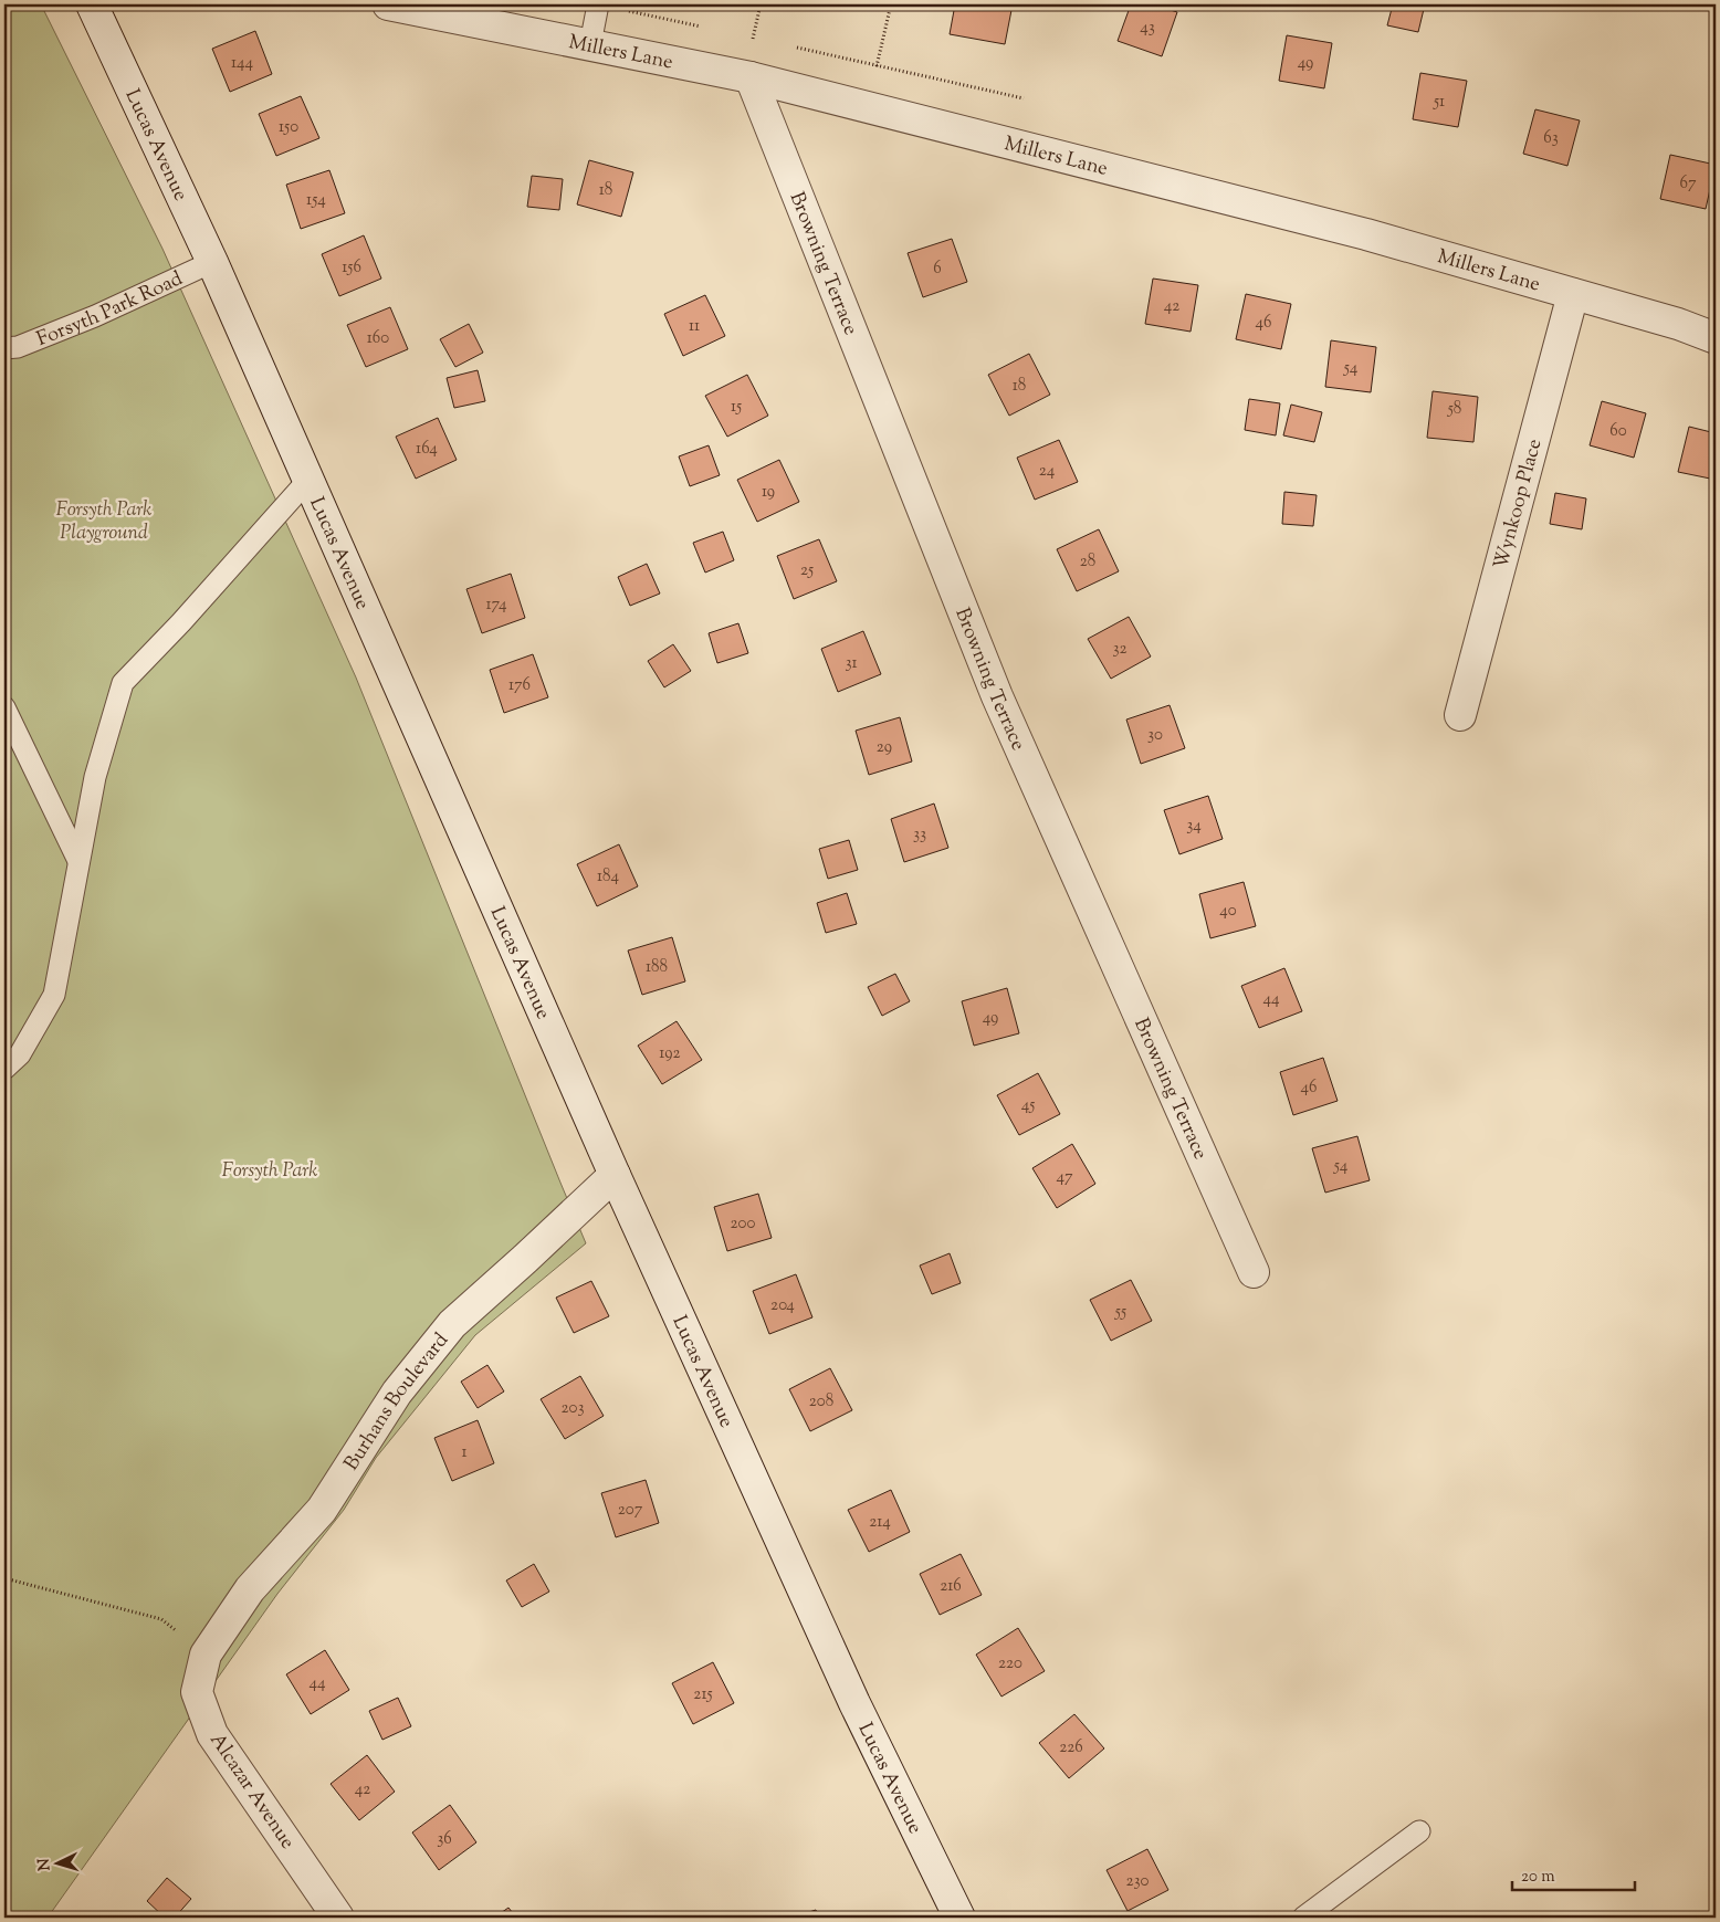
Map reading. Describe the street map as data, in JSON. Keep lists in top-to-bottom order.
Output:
{
  "streets": {
    "street": [
      "Millers Lane",
      "Lucas Avenue",
      "Browning Terrace",
      "Wynkoop Place",
      "Burhans Boulevard",
      "Alcazar Avenue"
    ],
    "lane": ["Forsyth Park Road"]
  },
  "crossings": [
    ["Millers Lane", "Browning Terrace"],
    ["Millers Lane", "Wynkoop Place"],
    ["Lucas Avenue", "Forsyth Park Road"],
    ["Lucas Avenue", "Burhans Boulevard"],
    ["Burhans Boulevard", "Alcazar Avenue"]
  ],
  "parks": ["Forsyth Park Playground", "Forsyth Park"],
  "house_numbers": [
    "43",
    "144",
    "49",
    "51",
    "150",
    "63",
    "67",
    "18",
    "154",
    "156",
    "6",
    "42",
    "46",
    "11",
    "160",
    "54",
    "18",
    "15",
    "58",
    "60",
    "164",
    "24",
    "19",
    "28",
    "25",
    "174",
    "32",
    "31",
    "176",
    "30",
    "29",
    "34",
    "33",
    "184",
    "40",
    "188",
    "44",
    "49",
    "192",
    "46",
    "45",
    "54",
    "47",
    "200",
    "204",
    "55",
    "208",
    "203",
    "1",
    "207",
    "214",
    "216",
    "220",
    "44",
    "215",
    "226",
    "42",
    "36",
    "230"
  ],
  "scale_bar": "20 m",
  "north": "left"
}
